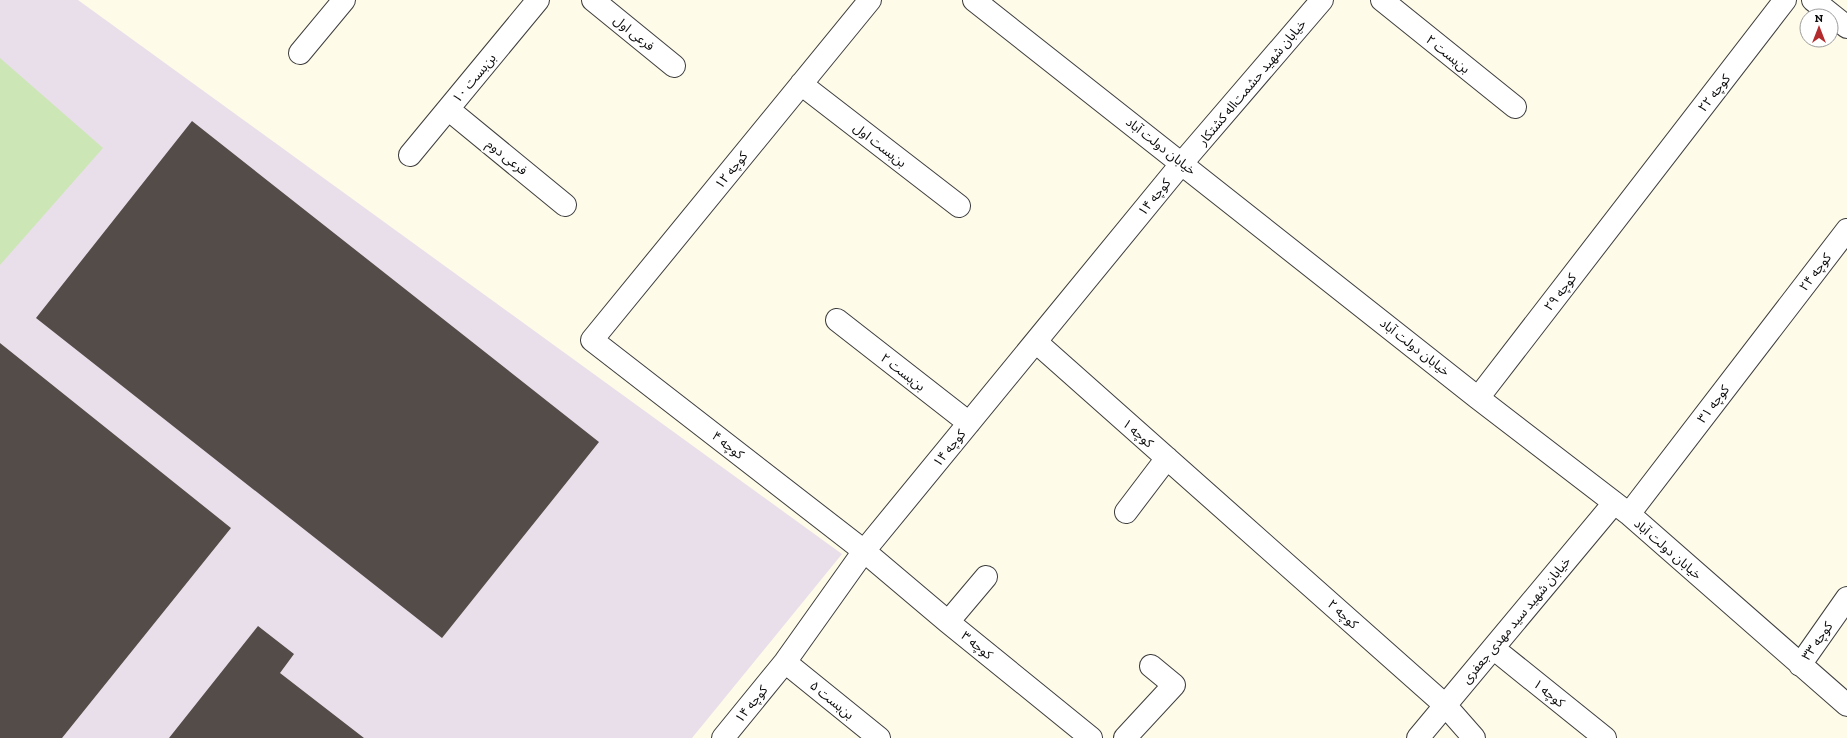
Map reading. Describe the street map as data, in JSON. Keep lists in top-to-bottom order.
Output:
{
  "streets": {
    "street": [
      "فرعی اول",
      "بن‌بست ۲",
      "بن‌بست ۱۰",
      "خیابان شهید حشمت‌اله کشتکار",
      "کوچه ۲۲",
      "بن‌بست اول",
      "خیابان دولت آباد",
      "فرعی دوم",
      "کوچه ۱۲",
      "کوچه ۱۴",
      "کوچه ۲۴",
      "کوچه ۲۹",
      "کوچه ۳۱",
      "کوچه ۱",
      "کوچه ۴",
      "کوچه ۲",
      "خیابان شهید سید مهدی جعفری",
      "کوچه ۳۳",
      "کوچه ۳",
      "بن‌بست ۵"
    ]
  },
  "crossings": [
    ["بن‌بست ۲", "کوچه ۱۴"],
    ["بن‌بست ۱۰", "فرعی دوم"],
    ["خیابان شهید حشمت‌اله کشتکار", "خیابان دولت آباد"],
    ["خیابان شهید حشمت‌اله کشتکار", "کوچه ۱۴"],
    ["کوچه ۲۲", "کوچه ۲۹"],
    ["بن‌بست اول", "کوچه ۱۲"],
    ["خیابان دولت آباد", "کوچه ۱۴"],
    ["خیابان دولت آباد", "کوچه ۲۹"],
    ["خیابان دولت آباد", "کوچه ۳۱"],
    ["خیابان دولت آباد", "خیابان شهید سید مهدی جعفری"],
    ["خیابان دولت آباد", "کوچه ۳۳"],
    ["کوچه ۱۲", "کوچه ۴"],
    ["کوچه ۱۴", "کوچه ۱"],
    ["کوچه ۱۴", "کوچه ۴"],
    ["کوچه ۱۴", "کوچه ۳"],
    ["کوچه ۱۴", "بن‌بست ۵"],
    ["کوچه ۲۴", "کوچه ۳۱"],
    ["کوچه ۳۱", "خیابان شهید سید مهدی جعفری"],
    ["کوچه ۱", "کوچه ۲"],
    ["کوچه ۱", "خیابان شهید سید مهدی جعفری"],
    ["کوچه ۴", "کوچه ۳"],
    ["کوچه ۲", "خیابان شهید سید مهدی جعفری"]
  ],
  "north": "top"
}
